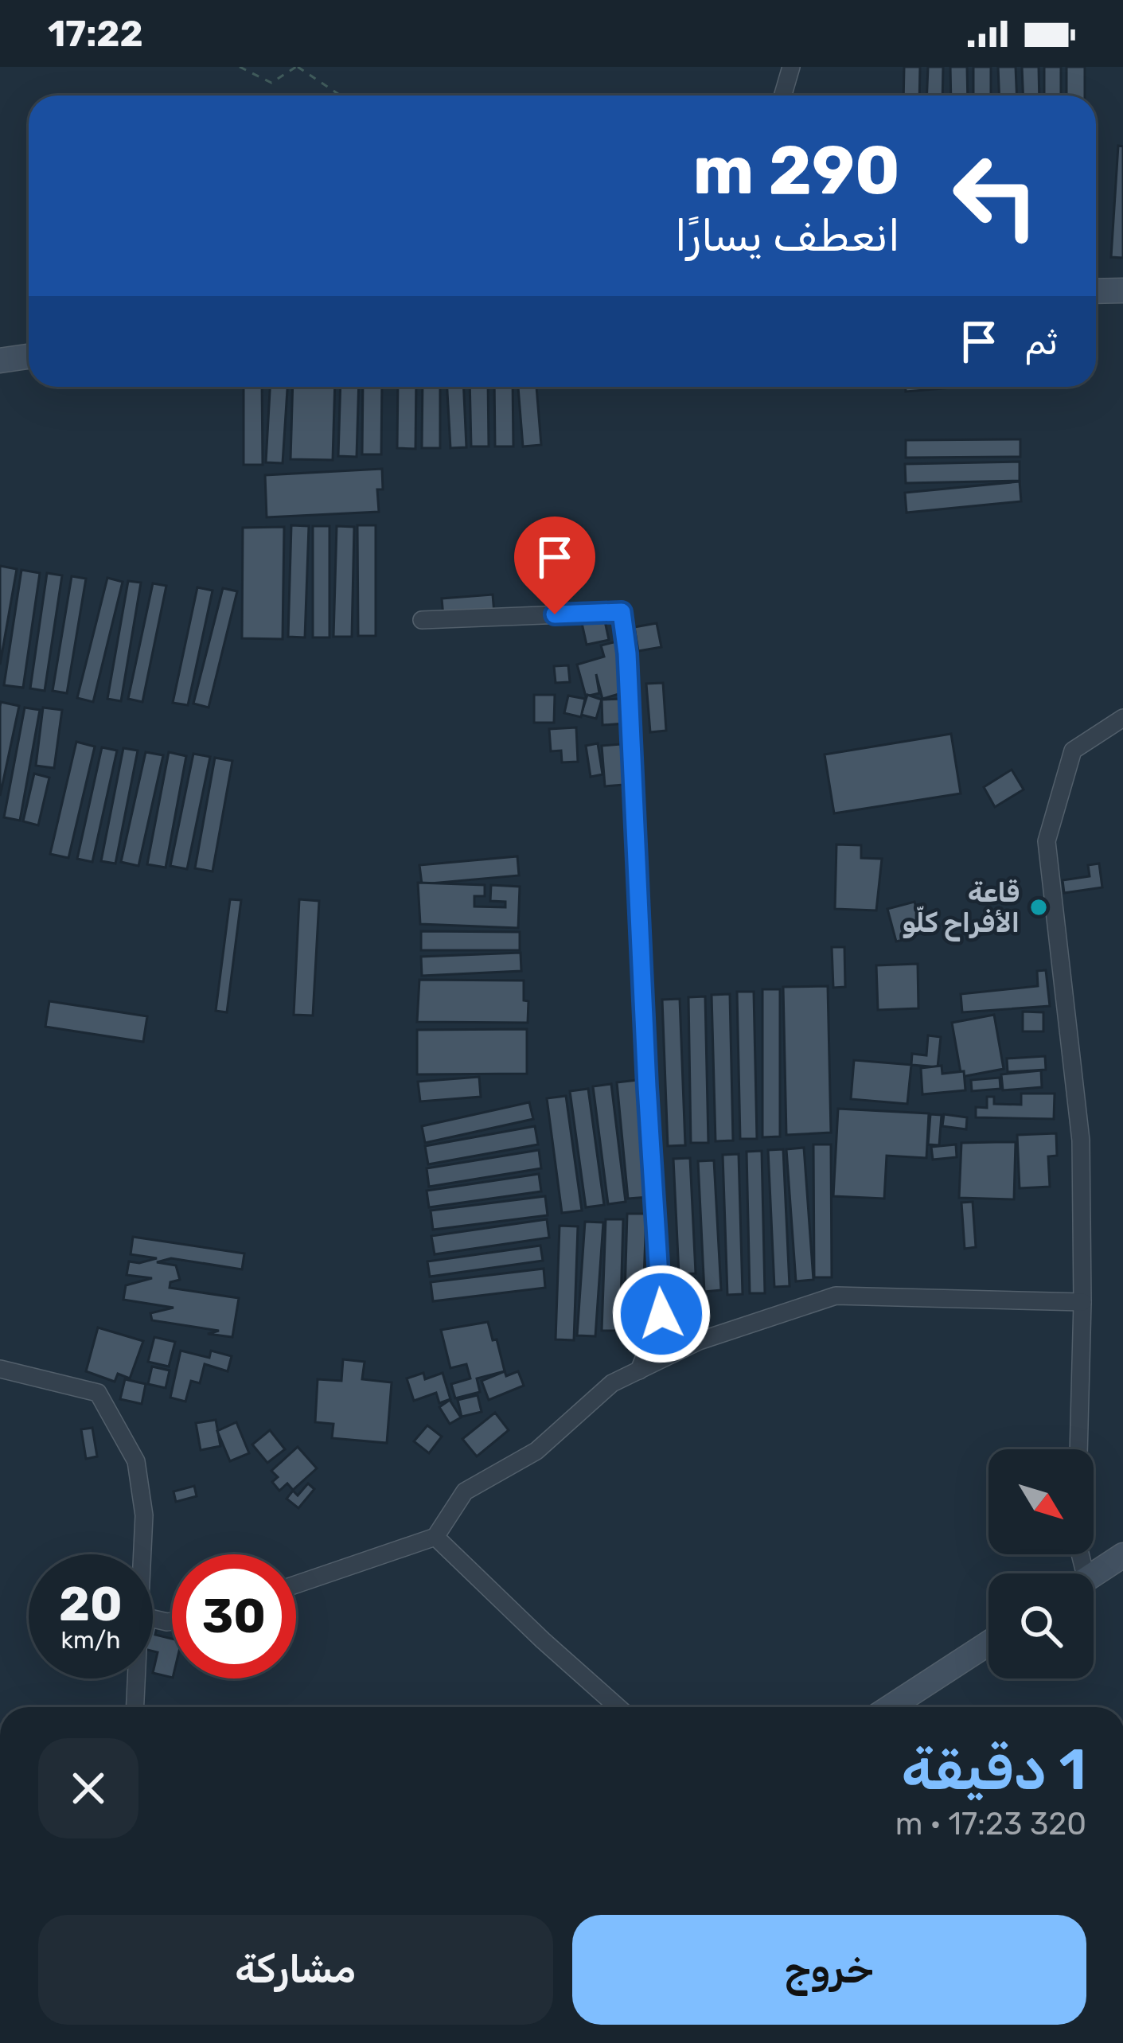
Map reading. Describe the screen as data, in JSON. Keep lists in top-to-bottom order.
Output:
{
  "places": ["قاعة الأفراح كلّو"],
  "north": "bottom right",
  "page": {
    "status": "17:22",
    "turn": ["290 m", "انعطف يسارًا"],
    "then": "ثم",
    "speed": "20 km/h",
    "limit": "30",
    "heading": ["1 دقيقة", "320 m · 17:23"],
    "buttons": ["خروج", "مشاركة"]
  }
}
